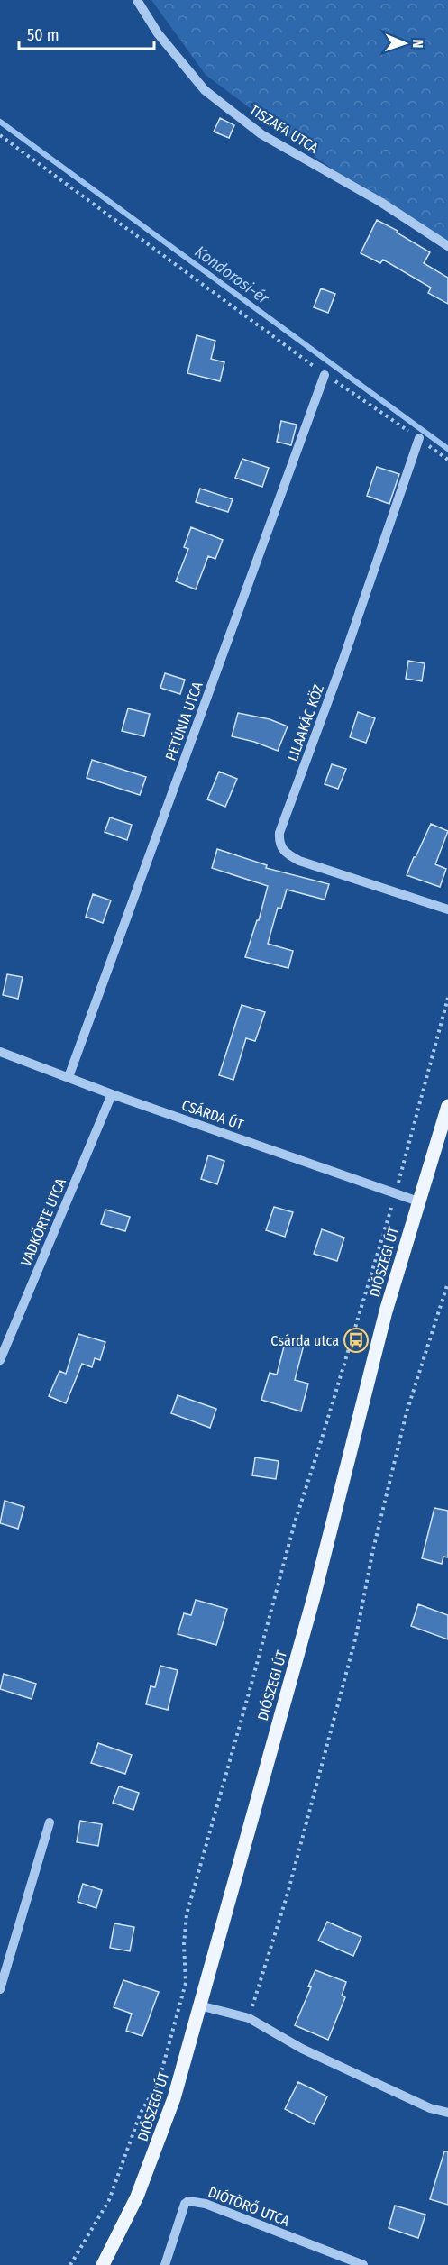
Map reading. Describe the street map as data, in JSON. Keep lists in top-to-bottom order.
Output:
{
  "streets": {
    "main road": ["DIÓSZEGI ÚT"],
    "street": [
      "TISZAFA UTCA",
      "PETÚNIA UTCA",
      "LILAAKÁC KÖZ",
      "CSÁRDA ÚT",
      "VADKÖRTE UTCA",
      "DIÓTÖRŐ UTCA"
    ]
  },
  "crossings": [
    ["PETÚNIA UTCA", "CSÁRDA ÚT"],
    ["CSÁRDA ÚT", "VADKÖRTE UTCA"],
    ["CSÁRDA ÚT", "DIÓSZEGI ÚT"]
  ],
  "water": ["Kondorosi-ér"],
  "places": {
    "bus stop": ["Csárda utca"]
  },
  "scale_bar": "50 m",
  "north": "right"
}
